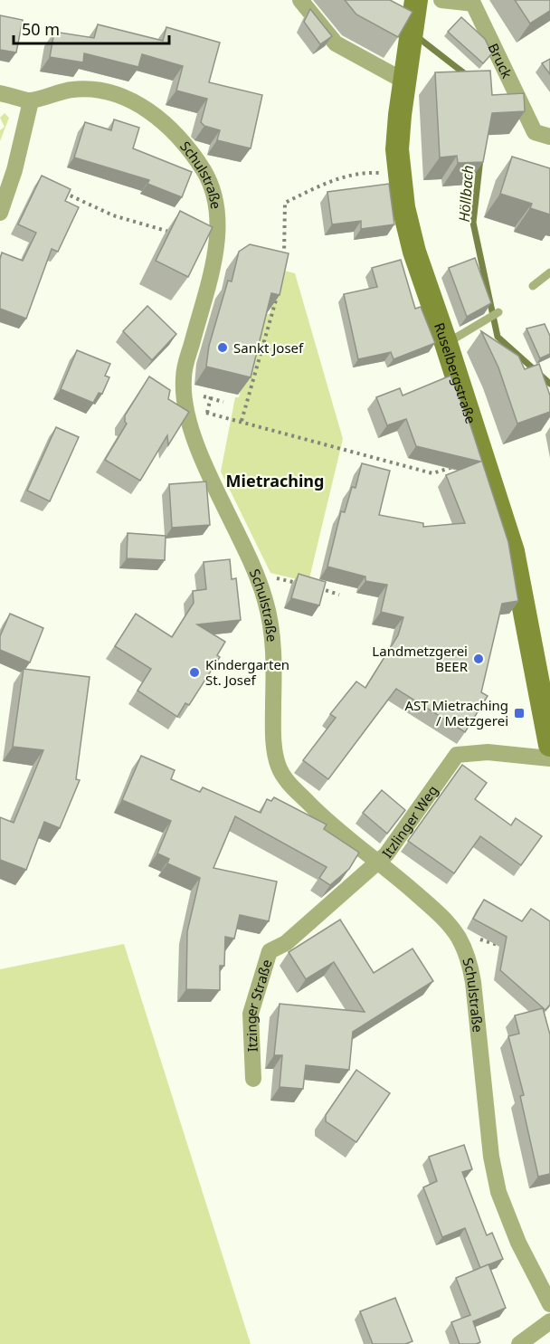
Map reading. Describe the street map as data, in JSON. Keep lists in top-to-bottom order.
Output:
{
  "streets": {
    "main road": ["Ruselbergstraße"],
    "street": [
      "Bruck",
      "Schulstraße",
      "Itzlinger Weg",
      "Itzinger Straße"
    ]
  },
  "crossings": [
    ["Schulstraße", "Itzlinger Weg"],
    ["Itzlinger Weg", "Itzinger Straße"]
  ],
  "districts": ["Mietraching"],
  "water": ["Höllbach"],
  "places": {
    "other": ["Sankt Josef", "Landmetzgerei BEER", "Kindergarten St. Josef"],
    "transit": ["AST Mietraching / Metzgerei"]
  },
  "scale_bar": "50 m"
}
